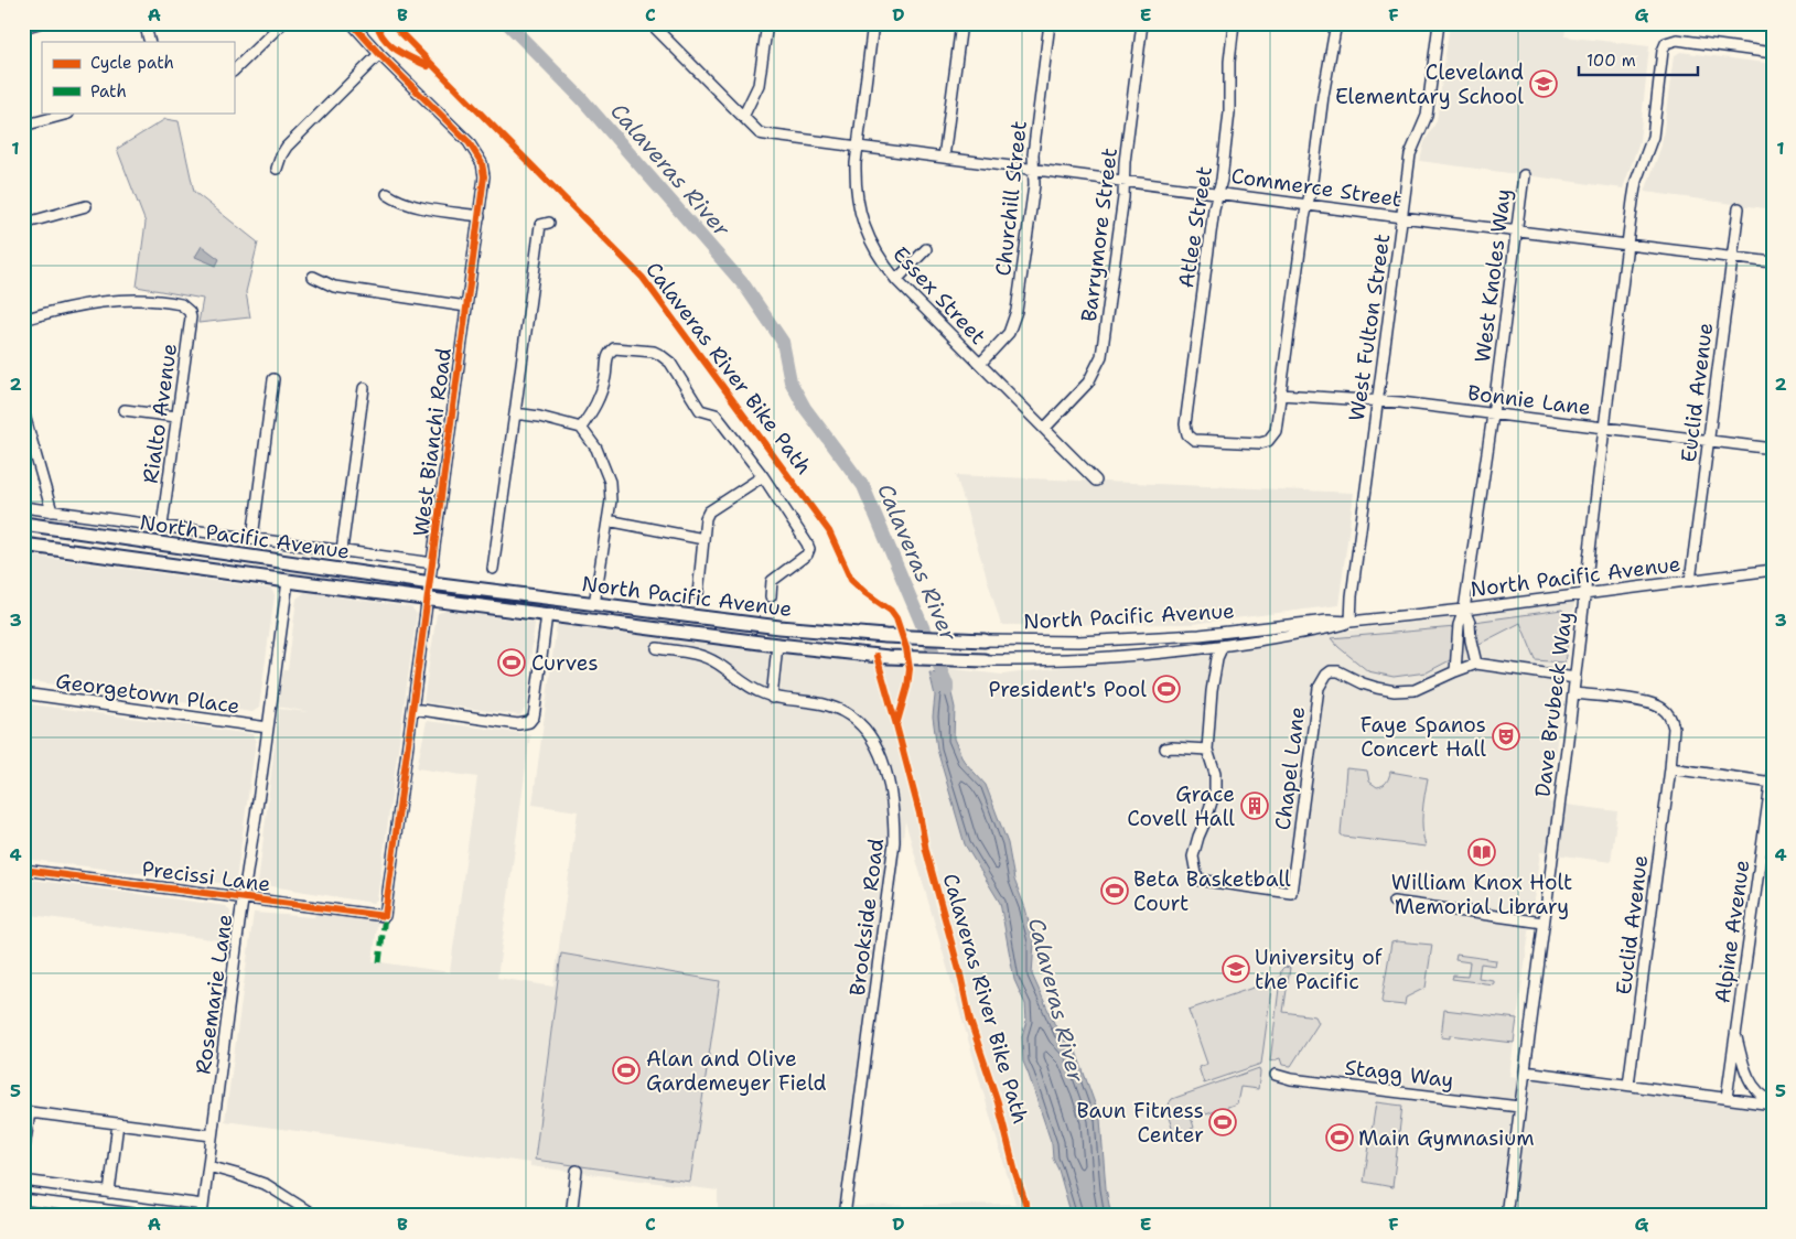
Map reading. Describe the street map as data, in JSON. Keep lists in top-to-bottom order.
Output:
{
  "streets": {
    "main road": ["North Pacific Avenue"],
    "street": [
      "Commerce Street",
      "Churchill Street",
      "Atlee Street",
      "Barrymore Street",
      "West Knoles Way",
      "Essex Street",
      "West Fulton Street",
      "Euclid Avenue",
      "Bonnie Lane",
      "Rialto Avenue",
      "West Bianchi Road",
      "Georgetown Place",
      "Dave Brubeck Way",
      "Chapel Lane",
      "Precissi Lane",
      "Brookside Road",
      "Alpine Avenue",
      "Rosemarie Lane",
      "Stagg Way"
    ],
    "cycle path": ["Calaveras River Bike Path"]
  },
  "crossings": [
    ["Commerce Street", "Churchill Street"],
    ["Commerce Street", "Atlee Street"],
    ["Commerce Street", "Barrymore Street"],
    ["Commerce Street", "West Knoles Way"],
    ["Commerce Street", "Essex Street"],
    ["Commerce Street", "West Fulton Street"],
    ["Commerce Street", "Euclid Avenue"],
    ["Commerce Street", "Dave Brubeck Way"],
    ["Churchill Street", "Essex Street"],
    ["Atlee Street", "Bonnie Lane"],
    ["Barrymore Street", "Essex Street"],
    ["West Knoles Way", "Bonnie Lane"],
    ["West Knoles Way", "North Pacific Avenue"],
    ["West Knoles Way", "Chapel Lane"],
    ["West Fulton Street", "Bonnie Lane"],
    ["West Fulton Street", "North Pacific Avenue"],
    ["Euclid Avenue", "Bonnie Lane"],
    ["Euclid Avenue", "North Pacific Avenue"],
    ["Euclid Avenue", "Dave Brubeck Way"],
    ["Bonnie Lane", "Dave Brubeck Way"],
    ["West Bianchi Road", "North Pacific Avenue"],
    ["West Bianchi Road", "Precissi Lane"],
    ["North Pacific Avenue", "Dave Brubeck Way"],
    ["Georgetown Place", "Rosemarie Lane"],
    ["Dave Brubeck Way", "Stagg Way"],
    ["Precissi Lane", "Rosemarie Lane"]
  ],
  "water": ["Calaveras River"],
  "places": {
    "school or university": ["Cleveland Elementary School", "University of the Pacific"],
    "sports": [
      "Curves",
      "President's Pool",
      "Beta Basketball Court",
      "Alan and Olive Gardemeyer Field",
      "Baun Fitness Center",
      "Main Gymnasium"
    ],
    "theatre": ["Faye Spanos Concert Hall"],
    "building": ["Grace Covell Hall"],
    "library": ["William Knox Holt Memorial Library"]
  },
  "legend": ["Cycle path", "Path"],
  "scale_bar": "100 m",
  "grid": {
    "columns": [
      "A",
      "B",
      "C",
      "D",
      "E",
      "F",
      "G"
    ],
    "rows": [
      "1",
      "2",
      "3",
      "4",
      "5"
    ]
  }
}
